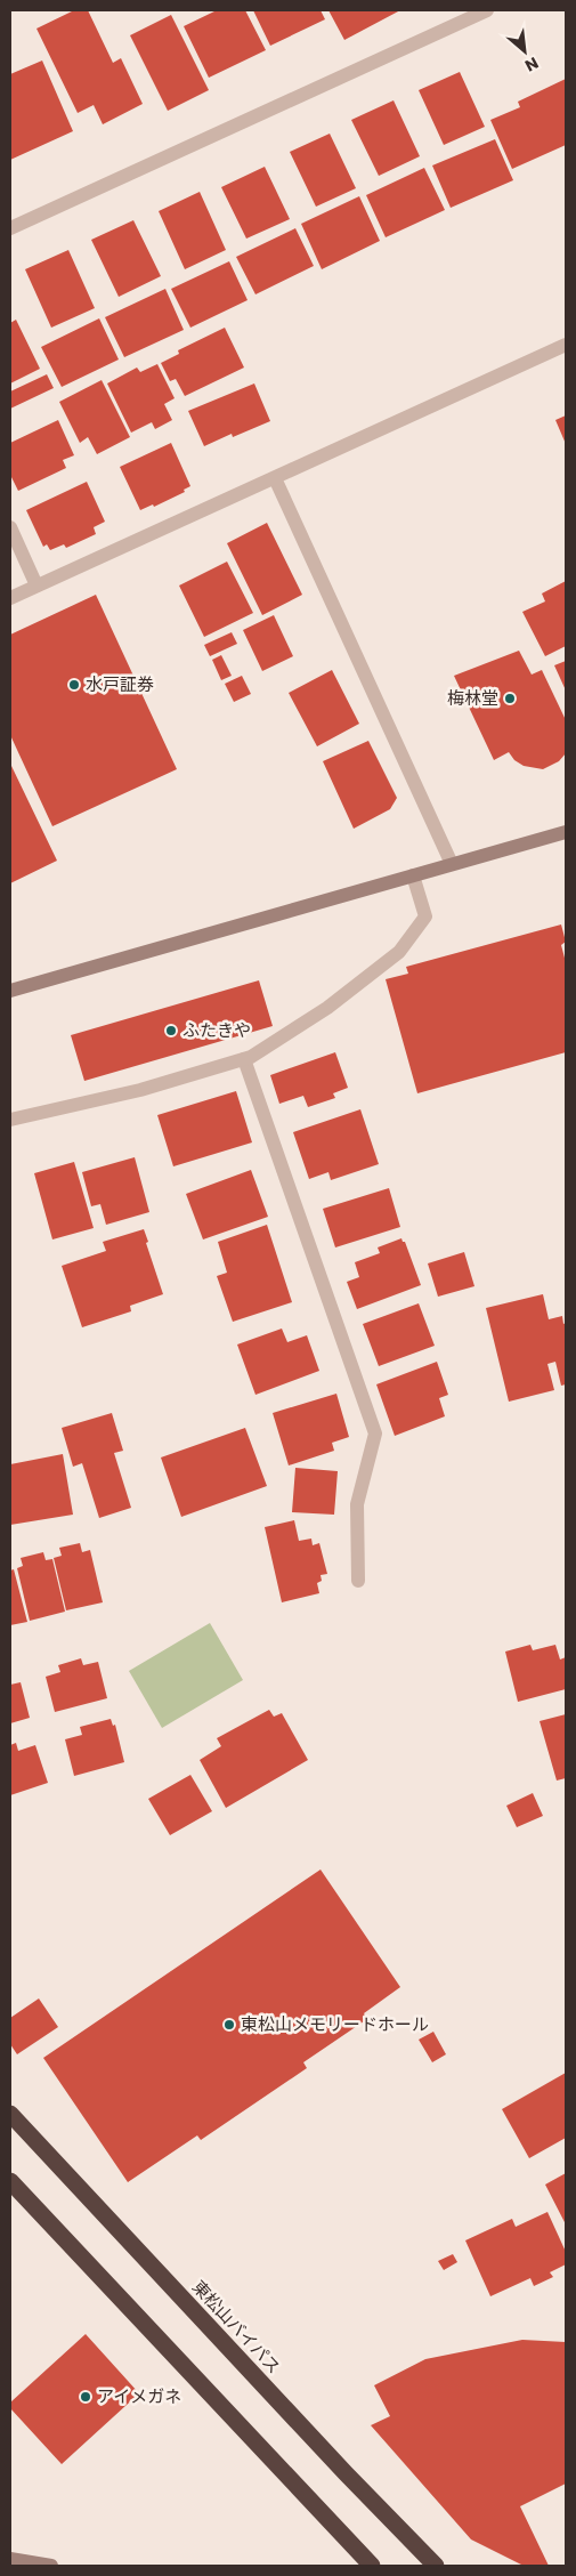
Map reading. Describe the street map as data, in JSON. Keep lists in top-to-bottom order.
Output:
{
  "streets": {
    "highway": ["東松山バイパス"]
  },
  "places": [
    "水戸証券",
    "梅林堂",
    "ふたきや",
    "東松山メモリードホール",
    "アイメガネ"
  ],
  "north": "bottom right"
}
